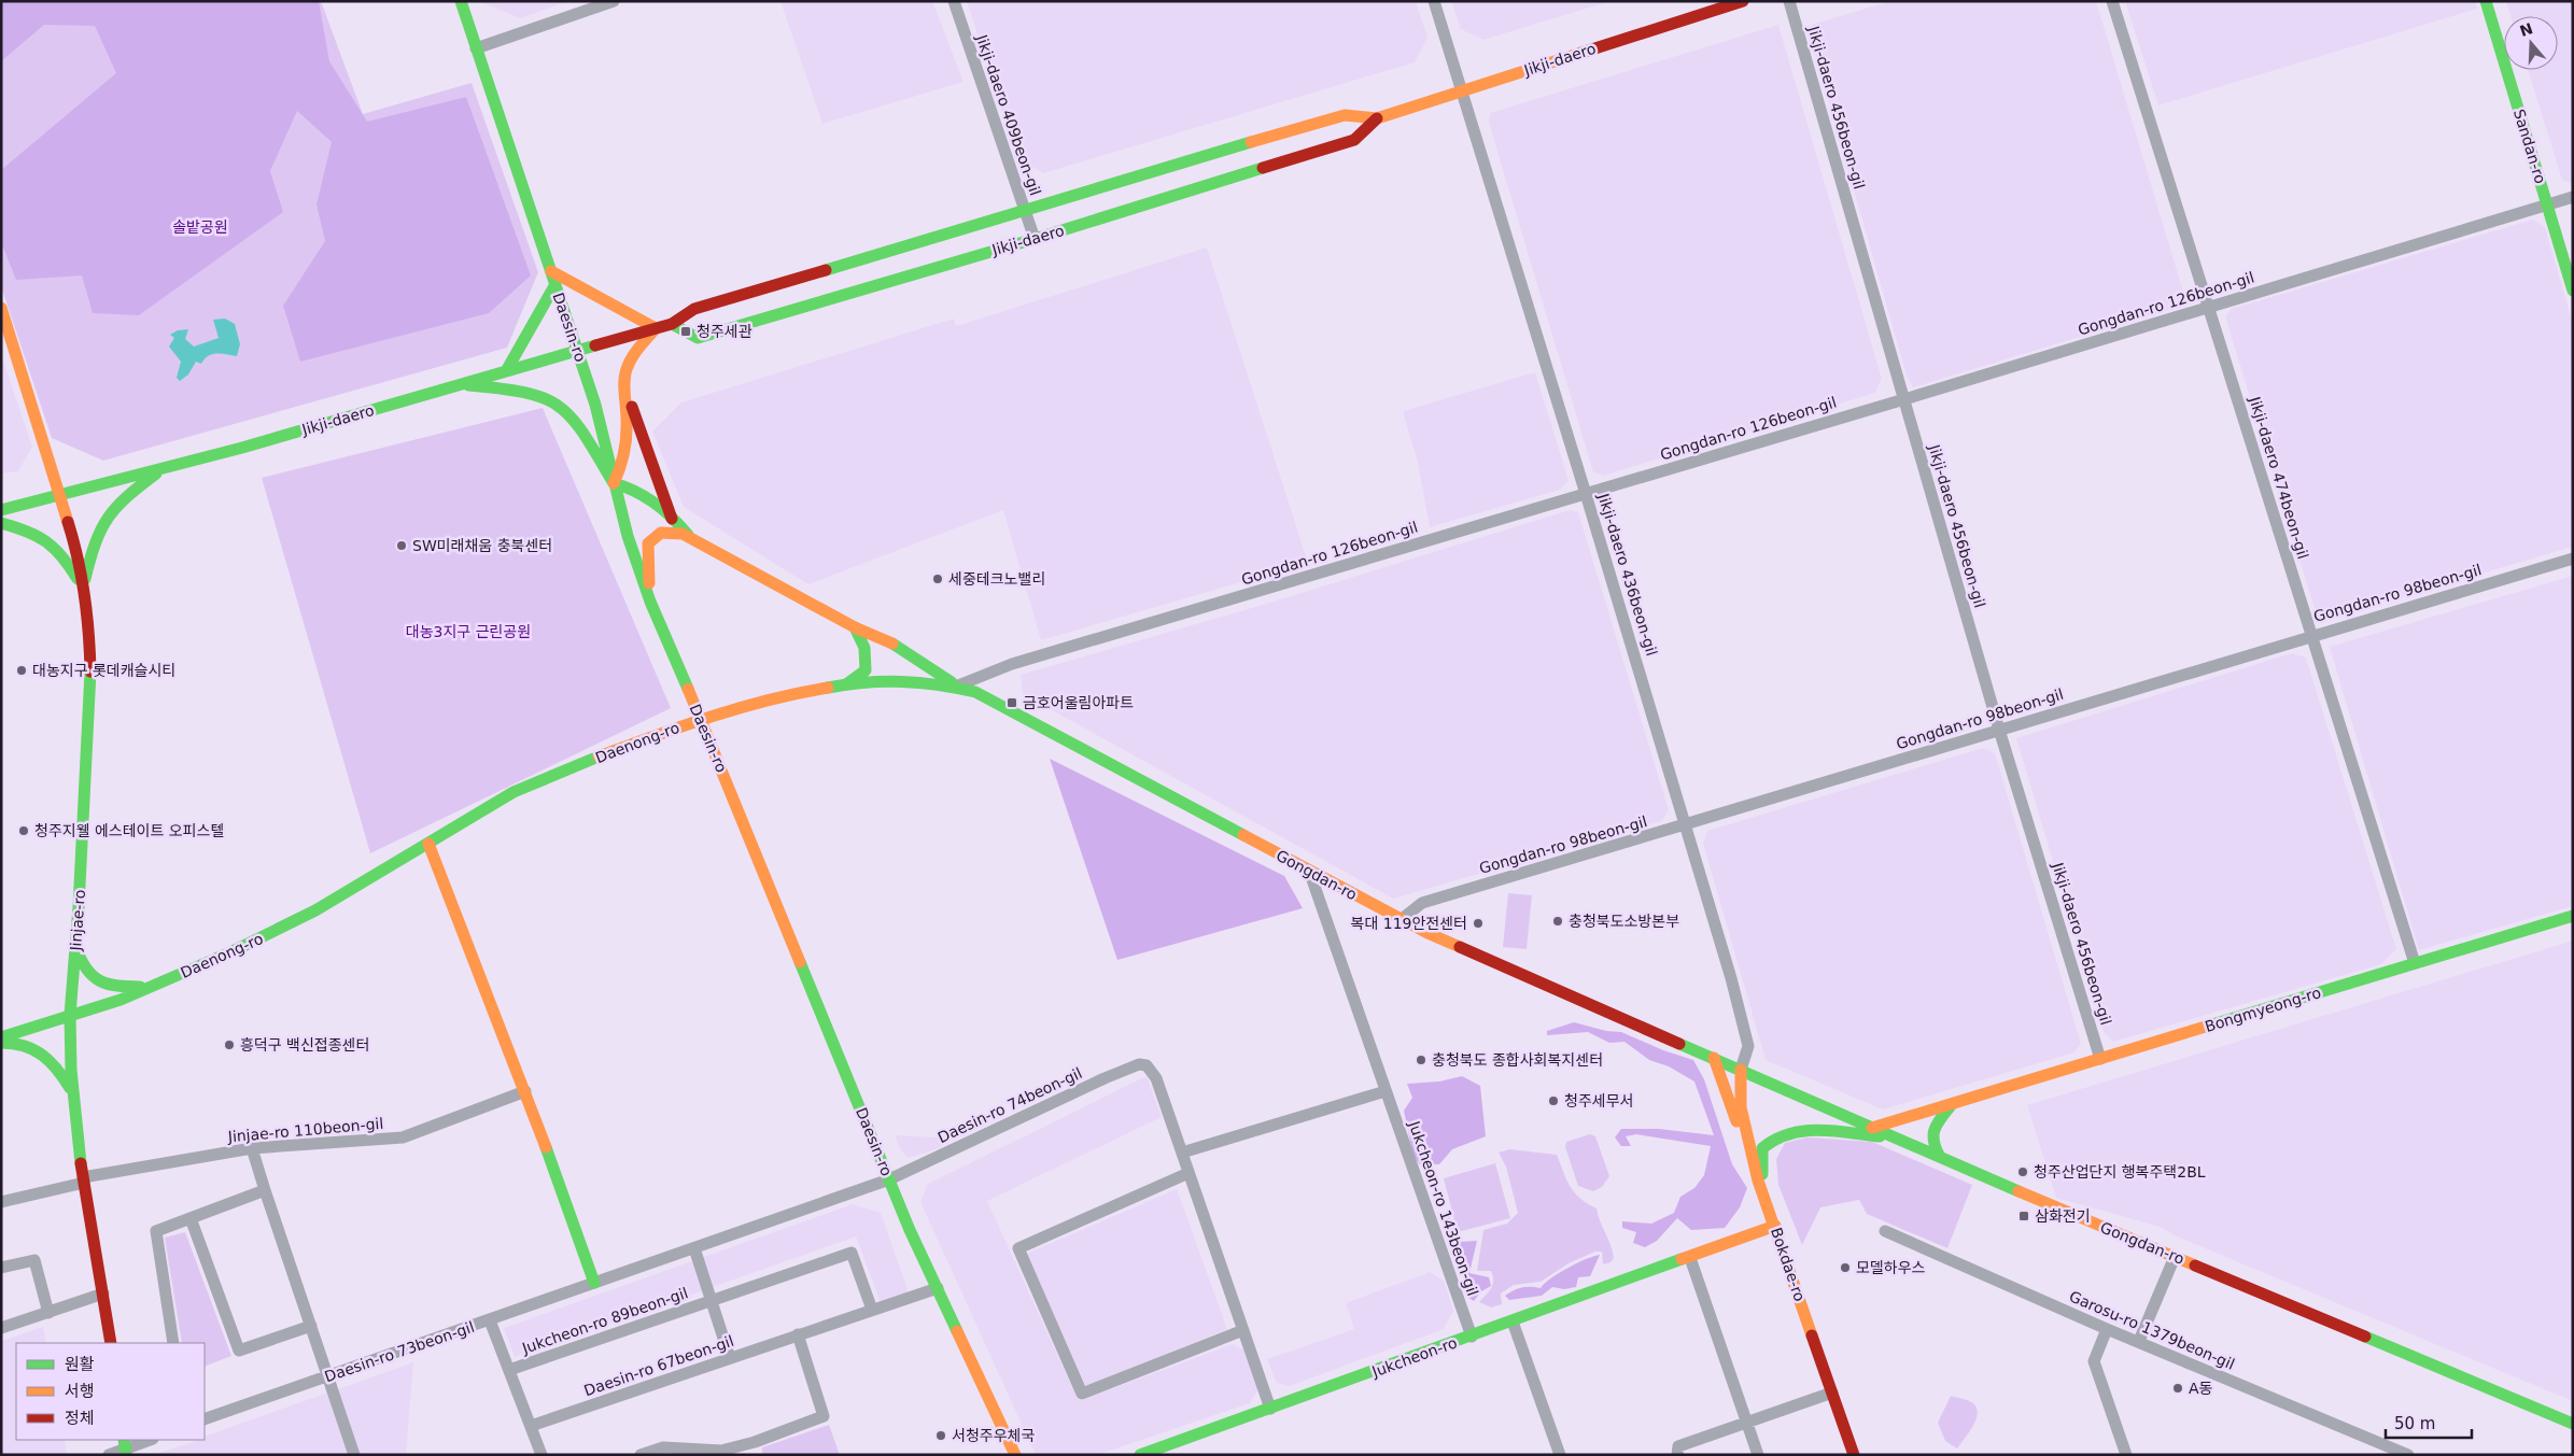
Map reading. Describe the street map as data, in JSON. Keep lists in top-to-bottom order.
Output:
{
  "streets": {
    "street": [
      "Jikji-daero",
      "Jikji-daero 456beon-gil",
      "Jikji-daero 409beon-gil",
      "Sandan-ro",
      "Gongdan-ro 126beon-gil",
      "Daesin-ro",
      "Jikji-daero 474beon-gil",
      "Jikji-daero 436beon-gil",
      "Gongdan-ro 98beon-gil",
      "Daenong-ro",
      "Gongdan-ro",
      "Jinjae-ro",
      "Bongmyeong-ro",
      "Daesin-ro 74beon-gil",
      "Jinjae-ro 110beon-gil",
      "Jukcheon-ro 143beon-gil",
      "Bokdae-ro",
      "Jukcheon-ro 89beon-gil",
      "Garosu-ro 1379beon-gil",
      "Daesin-ro 73beon-gil",
      "Jukcheon-ro",
      "Daesin-ro 67beon-gil"
    ]
  },
  "crossings": [
    ["Jikji-daero", "Jikji-daero 409beon-gil"],
    ["Jikji-daero", "Daesin-ro"],
    ["Jikji-daero", "Jikji-daero 436beon-gil"],
    ["Jikji-daero", "Jinjae-ro"],
    ["Jikji-daero 456beon-gil", "Gongdan-ro 126beon-gil"],
    ["Jikji-daero 456beon-gil", "Gongdan-ro 98beon-gil"],
    ["Jikji-daero 456beon-gil", "Bongmyeong-ro"],
    ["Sandan-ro", "Gongdan-ro 126beon-gil"],
    ["Gongdan-ro 126beon-gil", "Jikji-daero 474beon-gil"],
    ["Gongdan-ro 126beon-gil", "Jikji-daero 436beon-gil"],
    ["Gongdan-ro 126beon-gil", "Daenong-ro"],
    ["Gongdan-ro 126beon-gil", "Gongdan-ro"],
    ["Daesin-ro", "Daenong-ro"],
    ["Daesin-ro", "Daesin-ro 74beon-gil"],
    ["Daesin-ro", "Daesin-ro 73beon-gil"],
    ["Daesin-ro", "Daesin-ro 67beon-gil"],
    ["Jikji-daero 474beon-gil", "Gongdan-ro 98beon-gil"],
    ["Jikji-daero 474beon-gil", "Bongmyeong-ro"],
    ["Jikji-daero 436beon-gil", "Gongdan-ro 98beon-gil"],
    ["Jikji-daero 436beon-gil", "Gongdan-ro"],
    ["Jikji-daero 436beon-gil", "Bokdae-ro"],
    ["Gongdan-ro 98beon-gil", "Gongdan-ro"],
    ["Daenong-ro", "Gongdan-ro"],
    ["Daenong-ro", "Jinjae-ro"],
    ["Gongdan-ro", "Bongmyeong-ro"],
    ["Gongdan-ro", "Jukcheon-ro 143beon-gil"],
    ["Gongdan-ro", "Bokdae-ro"],
    ["Jinjae-ro", "Jinjae-ro 110beon-gil"],
    ["Daesin-ro 74beon-gil", "Daesin-ro 73beon-gil"],
    ["Jukcheon-ro 143beon-gil", "Jukcheon-ro"],
    ["Bokdae-ro", "Jukcheon-ro"],
    ["Jukcheon-ro 89beon-gil", "Daesin-ro 73beon-gil"],
    ["Jukcheon-ro 89beon-gil", "Daesin-ro 67beon-gil"]
  ],
  "parks": ["솔밭공원", "대농3지구 근린공원"],
  "places": {
    "transit": ["청주세관", "금호어울림아파트", "삼화전기"],
    "other": [
      "SW미래채움 충북센터",
      "세중테크노밸리",
      "대농지구 롯데캐슬시티",
      "청주지웰 에스테이트 오피스텔",
      "충청북도소방본부",
      "복대 119안전센터",
      "흥덕구 백신접종센터",
      "충청북도 종합사회복지센터",
      "청주세무서",
      "청주산업단지 행복주택2BL",
      "모델하우스",
      "A동",
      "서청주우체국"
    ]
  },
  "legend": ["원활", "서행", "정체"],
  "scale_bar": "50 m",
  "north": "top"
}
